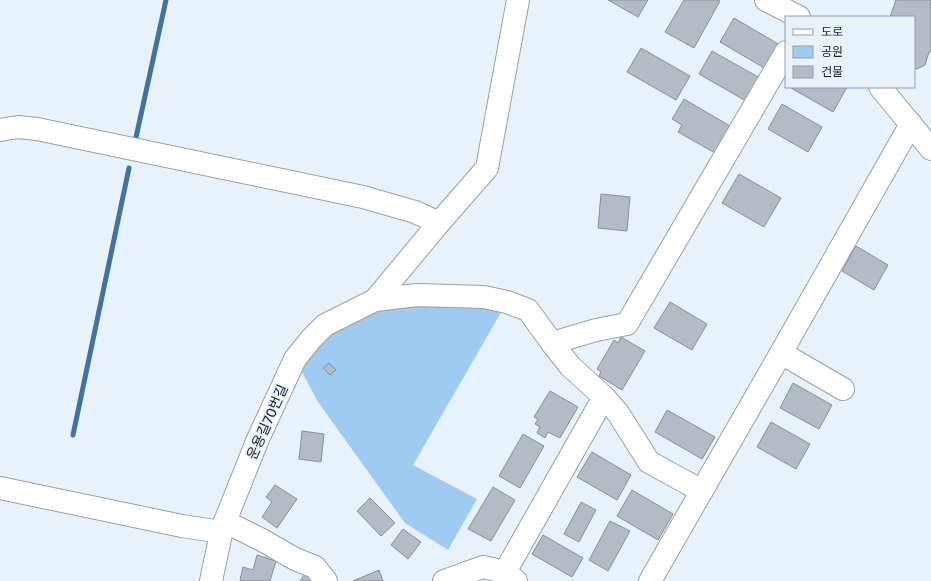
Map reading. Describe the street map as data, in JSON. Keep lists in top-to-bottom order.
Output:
{
  "streets": {
    "street": ["운용길70번길"]
  },
  "legend": ["도로", "공원", "건물"]
}
